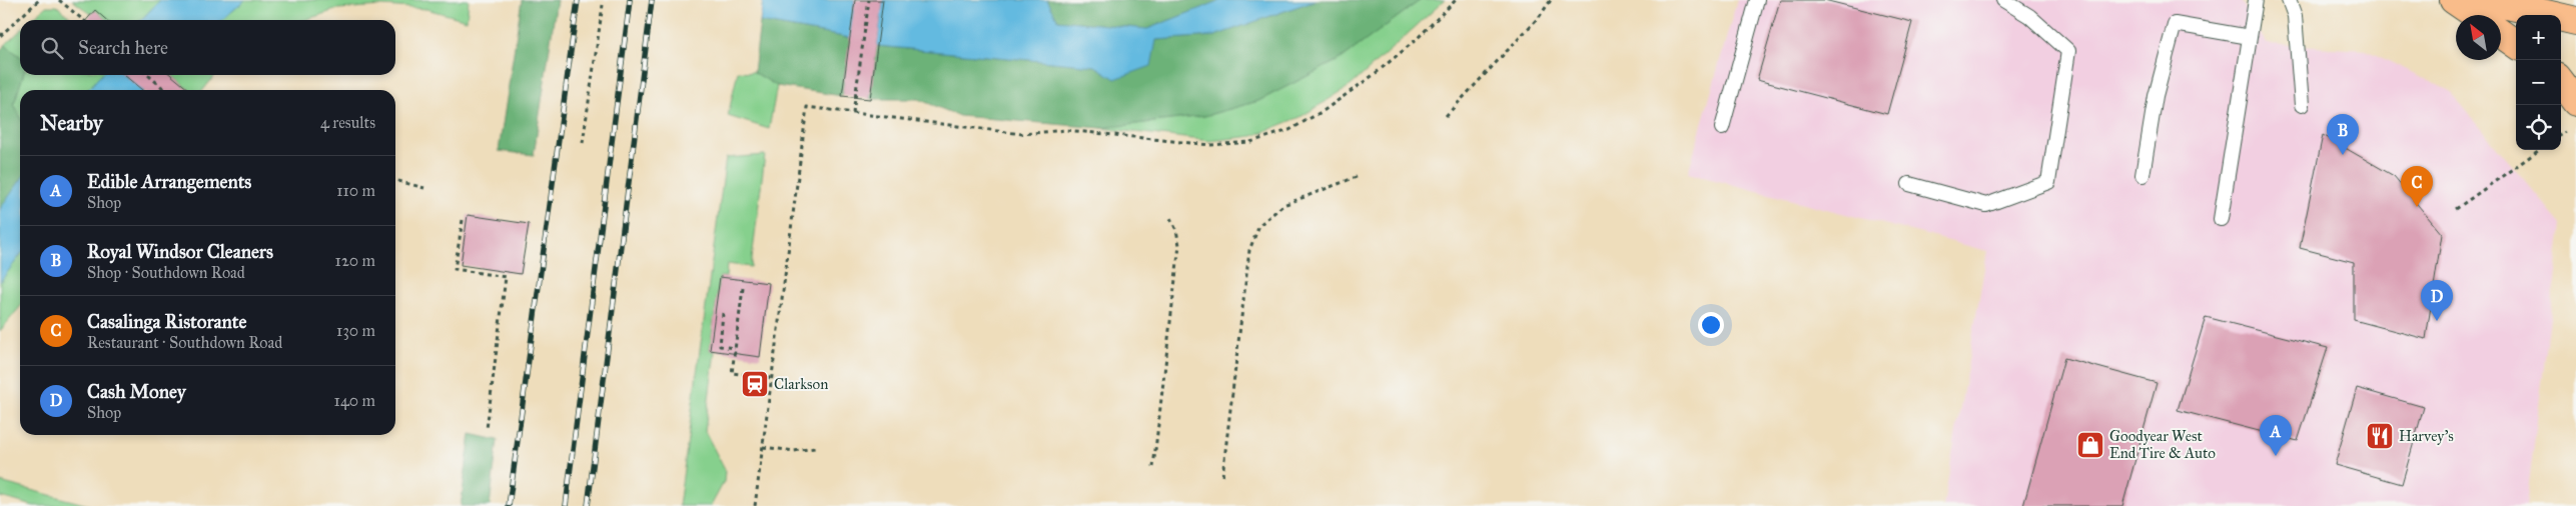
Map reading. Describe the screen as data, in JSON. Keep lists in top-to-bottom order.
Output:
{
  "places": {
    "station": ["Clarkson"],
    "restaurant": ["Harvey's"],
    "shop": ["Goodyear West End Tire & Auto"]
  },
  "north": "top left",
  "page": {
    "map_buttons": ["+", "−"],
    "search": "Search here",
    "heading": ["Nearby", "4 results"],
    "pins": [
      "B",
      "C",
      "D",
      "A"
    ],
    "list": [
      {
        "mark": "A",
        "name": "Edible Arrangements",
        "note": "Shop",
        "value": "110 m"
      },
      {
        "mark": "B",
        "name": "Royal Windsor Cleaners",
        "note": "Shop · Southdown Road",
        "value": "120 m"
      },
      {
        "mark": "C",
        "name": "Casalinga Ristorante",
        "note": "Restaurant · Southdown Road",
        "value": "130 m"
      },
      {
        "mark": "D",
        "name": "Cash Money",
        "note": "Shop",
        "value": "140 m"
      }
    ]
  }
}
